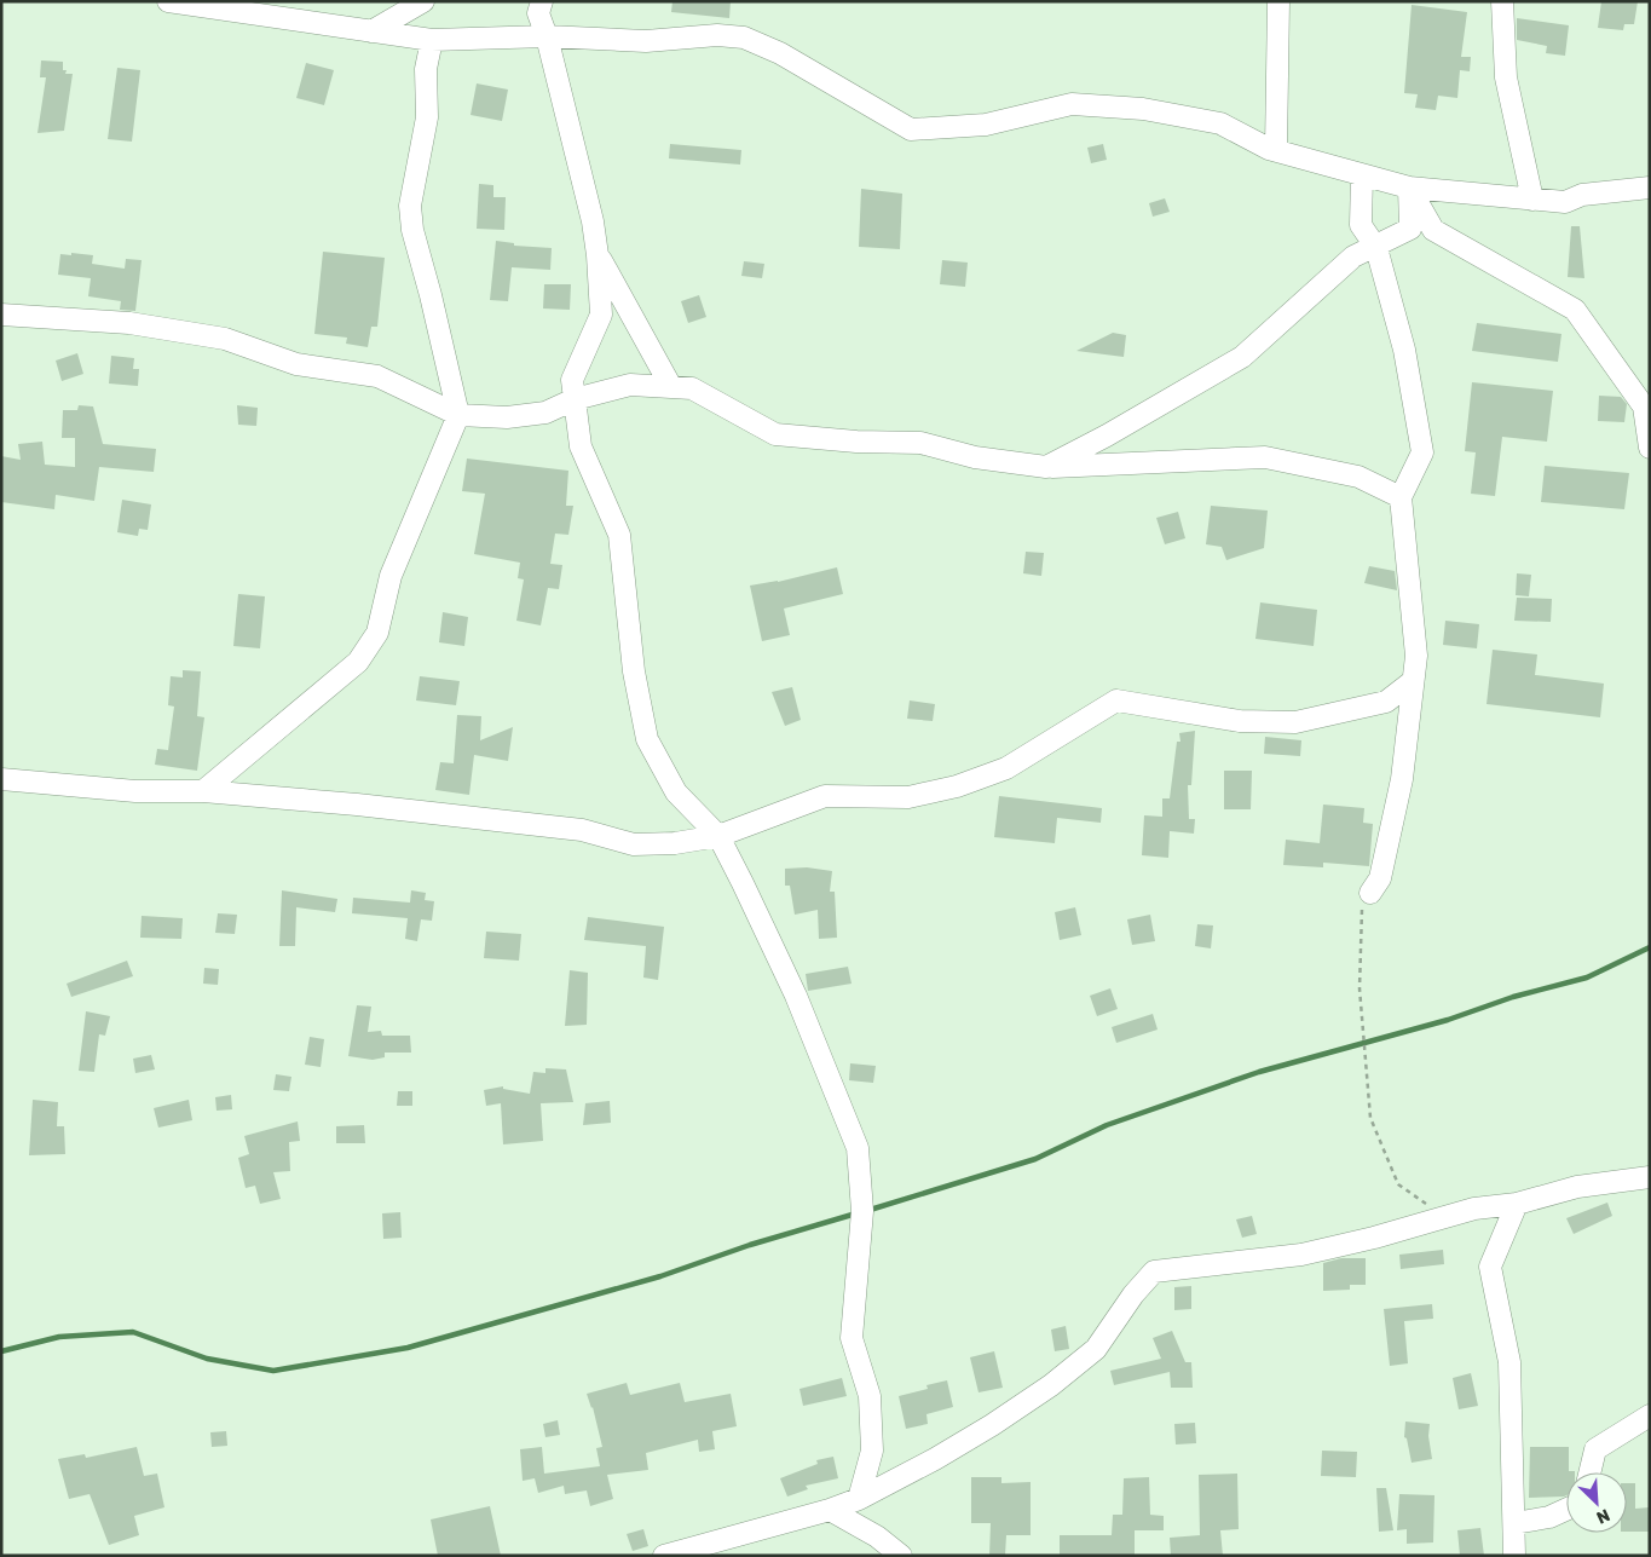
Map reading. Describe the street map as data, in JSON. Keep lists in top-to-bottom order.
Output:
{
  "north": "bottom right"
}
